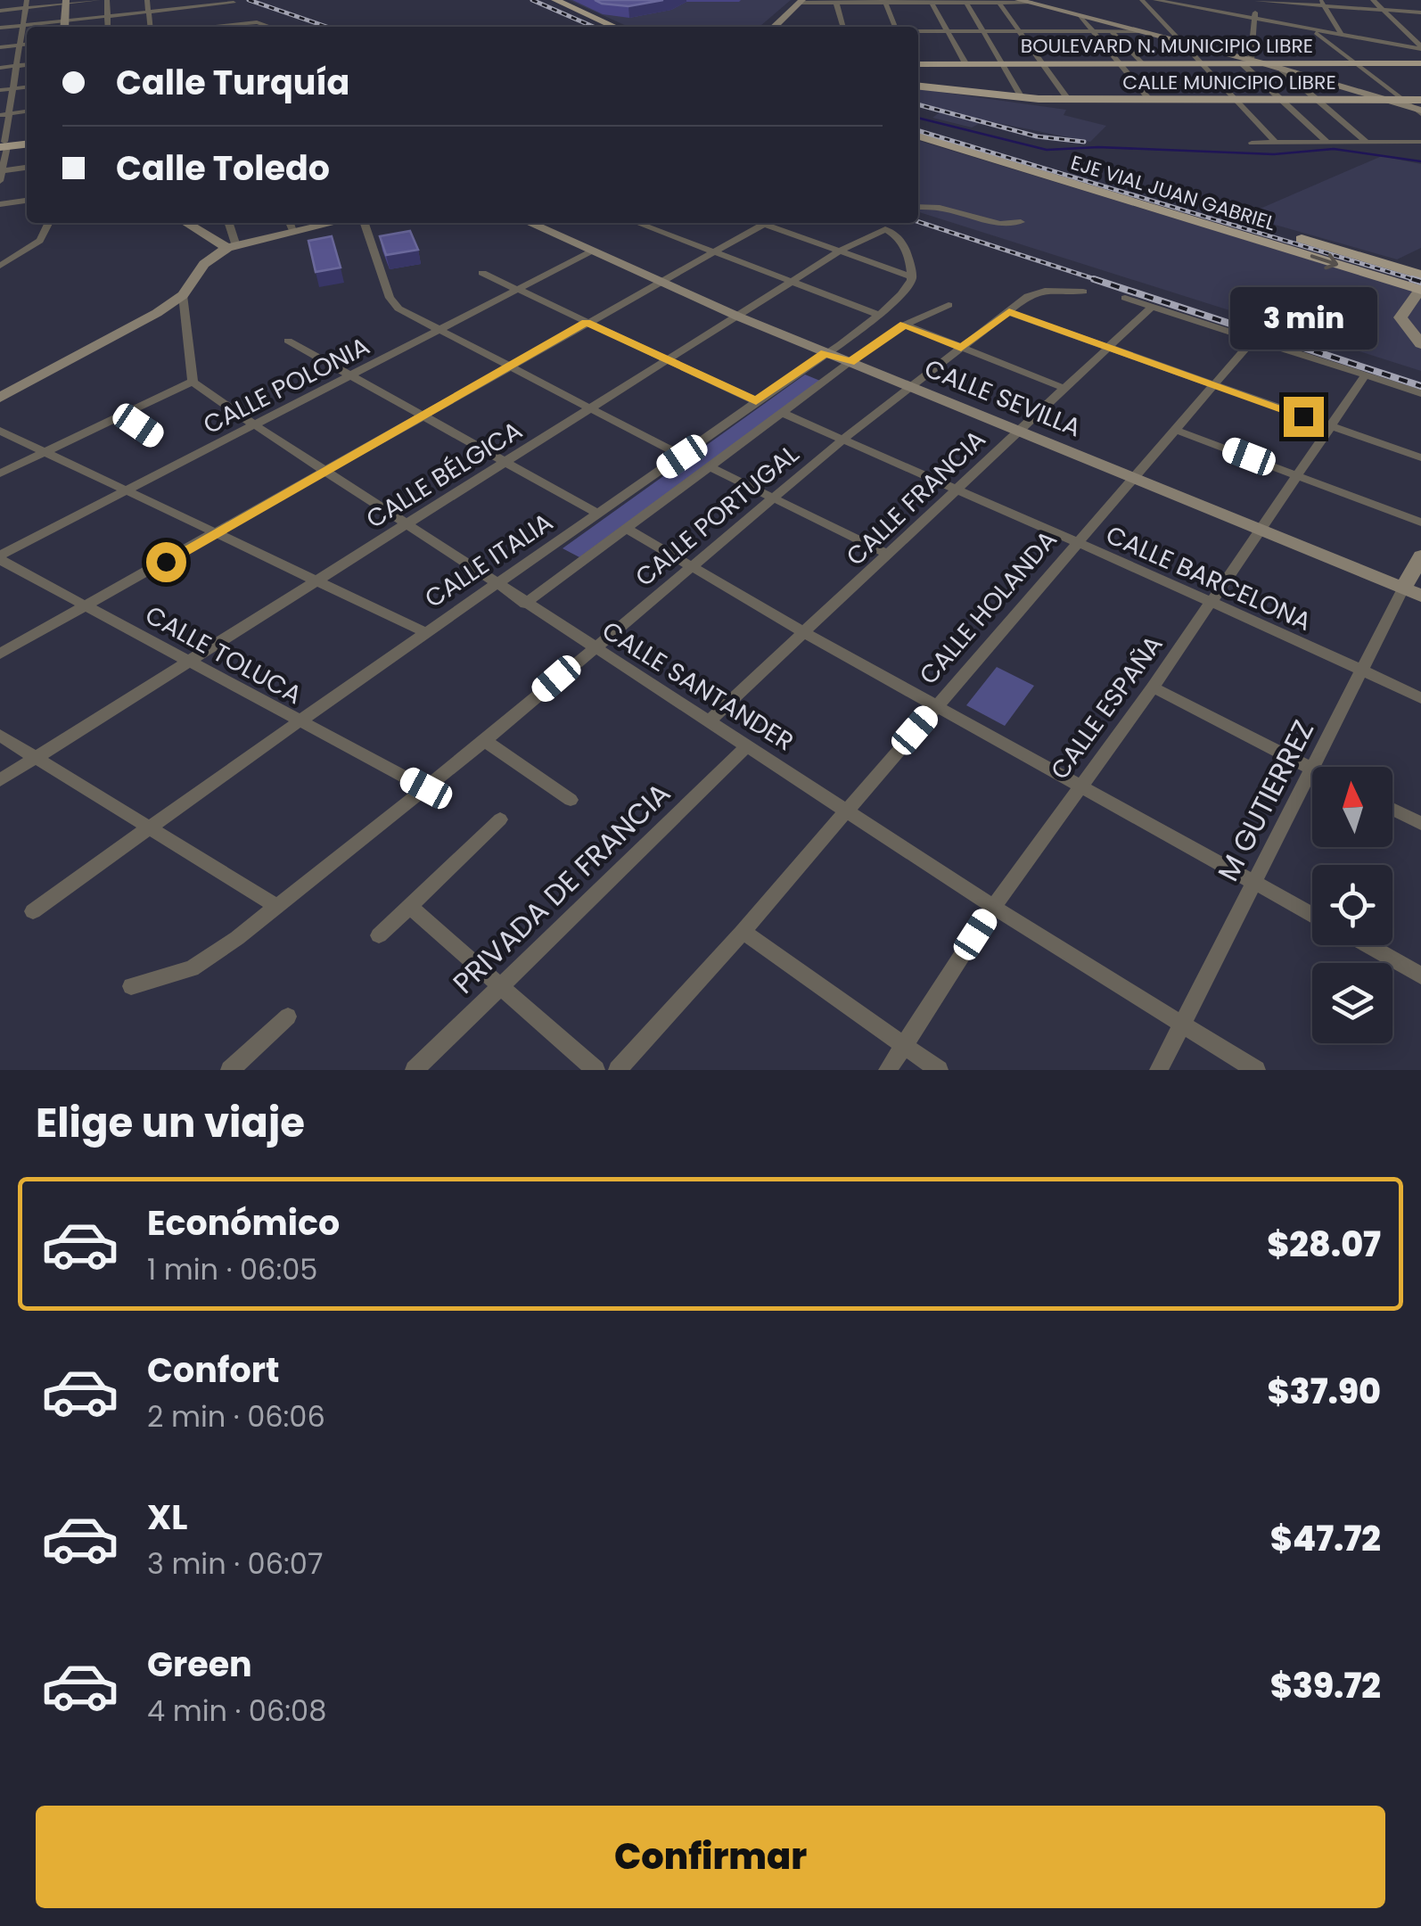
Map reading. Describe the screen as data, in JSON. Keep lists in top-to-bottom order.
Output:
{
  "streets": {
    "main road": [
      "BOULEVARD N. MUNICIPIO LIBRE",
      "CALLE MUNICIPIO LIBRE",
      "EJE VIAL JUAN GABRIEL",
      "CALLE SEVILLA",
      "M GUTIERREZ"
    ],
    "street": [
      "CALLE POLONIA",
      "CALLE BÉLGICA",
      "CALLE FRANCIA",
      "CALLE PORTUGAL",
      "CALLE ITALIA",
      "CALLE BARCELONA",
      "CALLE HOLANDA",
      "CALLE TOLUCA",
      "CALLE SANTANDER",
      "CALLE ESPAÑA",
      "PRIVADA DE FRANCIA"
    ]
  },
  "crossings": [
    ["CALLE POLONIA", "CALLE SEVILLA"],
    ["CALLE POLONIA", "CALLE TOLUCA"],
    ["CALLE POLONIA", "CALLE SANTANDER"],
    ["CALLE SEVILLA", "CALLE BÉLGICA"],
    ["CALLE SEVILLA", "CALLE FRANCIA"],
    ["CALLE SEVILLA", "CALLE PORTUGAL"],
    ["CALLE SEVILLA", "CALLE ITALIA"],
    ["CALLE SEVILLA", "CALLE HOLANDA"],
    ["CALLE SEVILLA", "CALLE ESPAÑA"],
    ["CALLE SEVILLA", "M GUTIERREZ"],
    ["CALLE BÉLGICA", "CALLE ITALIA"],
    ["CALLE BÉLGICA", "CALLE TOLUCA"],
    ["CALLE BÉLGICA", "CALLE SANTANDER"],
    ["CALLE FRANCIA", "CALLE BARCELONA"],
    ["CALLE FRANCIA", "CALLE SANTANDER"],
    ["CALLE PORTUGAL", "CALLE BARCELONA"],
    ["CALLE PORTUGAL", "CALLE TOLUCA"],
    ["CALLE PORTUGAL", "CALLE SANTANDER"],
    ["CALLE ITALIA", "CALLE TOLUCA"],
    ["CALLE ITALIA", "CALLE SANTANDER"],
    ["CALLE BARCELONA", "CALLE HOLANDA"],
    ["CALLE BARCELONA", "CALLE ESPAÑA"],
    ["CALLE BARCELONA", "M GUTIERREZ"],
    ["CALLE HOLANDA", "CALLE SANTANDER"],
    ["CALLE SANTANDER", "CALLE ESPAÑA"],
    ["CALLE SANTANDER", "M GUTIERREZ"],
    ["CALLE SANTANDER", "PRIVADA DE FRANCIA"]
  ],
  "north": "top",
  "page": {
    "banner": ["Calle Turquía", "Calle Toledo"],
    "bubble": "3 min",
    "heading": "Elige un viaje",
    "list": [
      {
        "name": "Económico",
        "note": "1 min · 06:05",
        "value": "$28.07"
      },
      {
        "name": "Confort",
        "note": "2 min · 06:06",
        "value": "$37.90"
      },
      {
        "name": "XL",
        "note": "3 min · 06:07",
        "value": "$47.72"
      },
      {
        "name": "Green",
        "note": "4 min · 06:08",
        "value": "$39.72"
      }
    ],
    "buttons": "Confirmar"
  }
}
